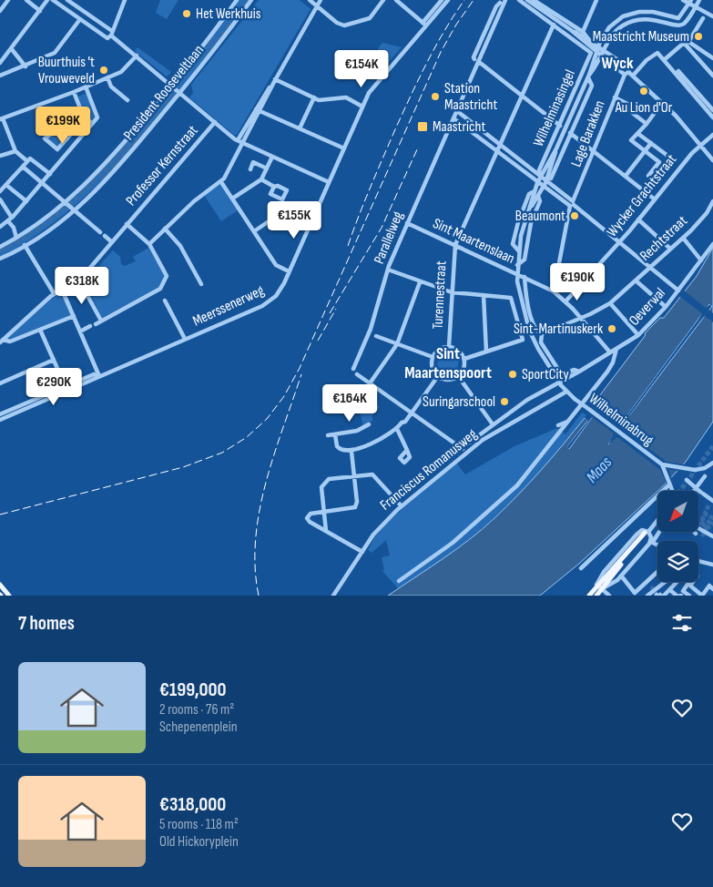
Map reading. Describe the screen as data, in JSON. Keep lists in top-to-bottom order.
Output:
{
  "streets": {
    "street": [
      "President Rooseveltlaan",
      "Wilhelminasingel",
      "Lage Barakken",
      "Professor Kernstraat",
      "Wycker Grachtstraat",
      "Parallelweg",
      "Rechtstraat",
      "Sint Maartenslaan",
      "Turennestraat",
      "Meerssenerweg",
      "Oeverwal",
      "Wilhelminabrug",
      "Franciscus Romanusweg"
    ]
  },
  "crossings": [
    ["Wilhelminasingel", "Sint Maartenslaan"],
    ["Wilhelminasingel", "Turennestraat"],
    ["Wilhelminasingel", "Wilhelminabrug"],
    ["Wilhelminasingel", "Franciscus Romanusweg"],
    ["Lage Barakken", "Sint Maartenslaan"],
    ["Wycker Grachtstraat", "Sint Maartenslaan"],
    ["Parallelweg", "Sint Maartenslaan"],
    ["Rechtstraat", "Sint Maartenslaan"],
    ["Sint Maartenslaan", "Turennestraat"],
    ["Sint Maartenslaan", "Oeverwal"],
    ["Sint Maartenslaan", "Franciscus Romanusweg"],
    ["Oeverwal", "Franciscus Romanusweg"],
    ["Wilhelminabrug", "Franciscus Romanusweg"]
  ],
  "districts": ["Wyck", "Sint Maartenspoort"],
  "water": ["Maas"],
  "places": {
    "other": [
      "Het Werkhuis",
      "Maastricht Museum",
      "Buurthuis 't Vrouweveld",
      "Au Lion d'Or",
      "Station Maastricht",
      "Beaumont",
      "Sint-Martinuskerk",
      "SportCity",
      "Suringarschool"
    ],
    "transit": ["Maastricht"]
  },
  "north": "bottom left",
  "page": {
    "price": [
      "€154K",
      "€199K",
      "€155K",
      "€190K",
      "€318K",
      "€290K",
      "€164K"
    ],
    "heading": "7 homes",
    "list": [
      {
        "name": "€199,000",
        "note": "2 rooms · 76 m² · Schepenenplein"
      },
      {
        "name": "€318,000",
        "note": "5 rooms · 118 m² · Old Hickoryplein"
      }
    ]
  }
}
